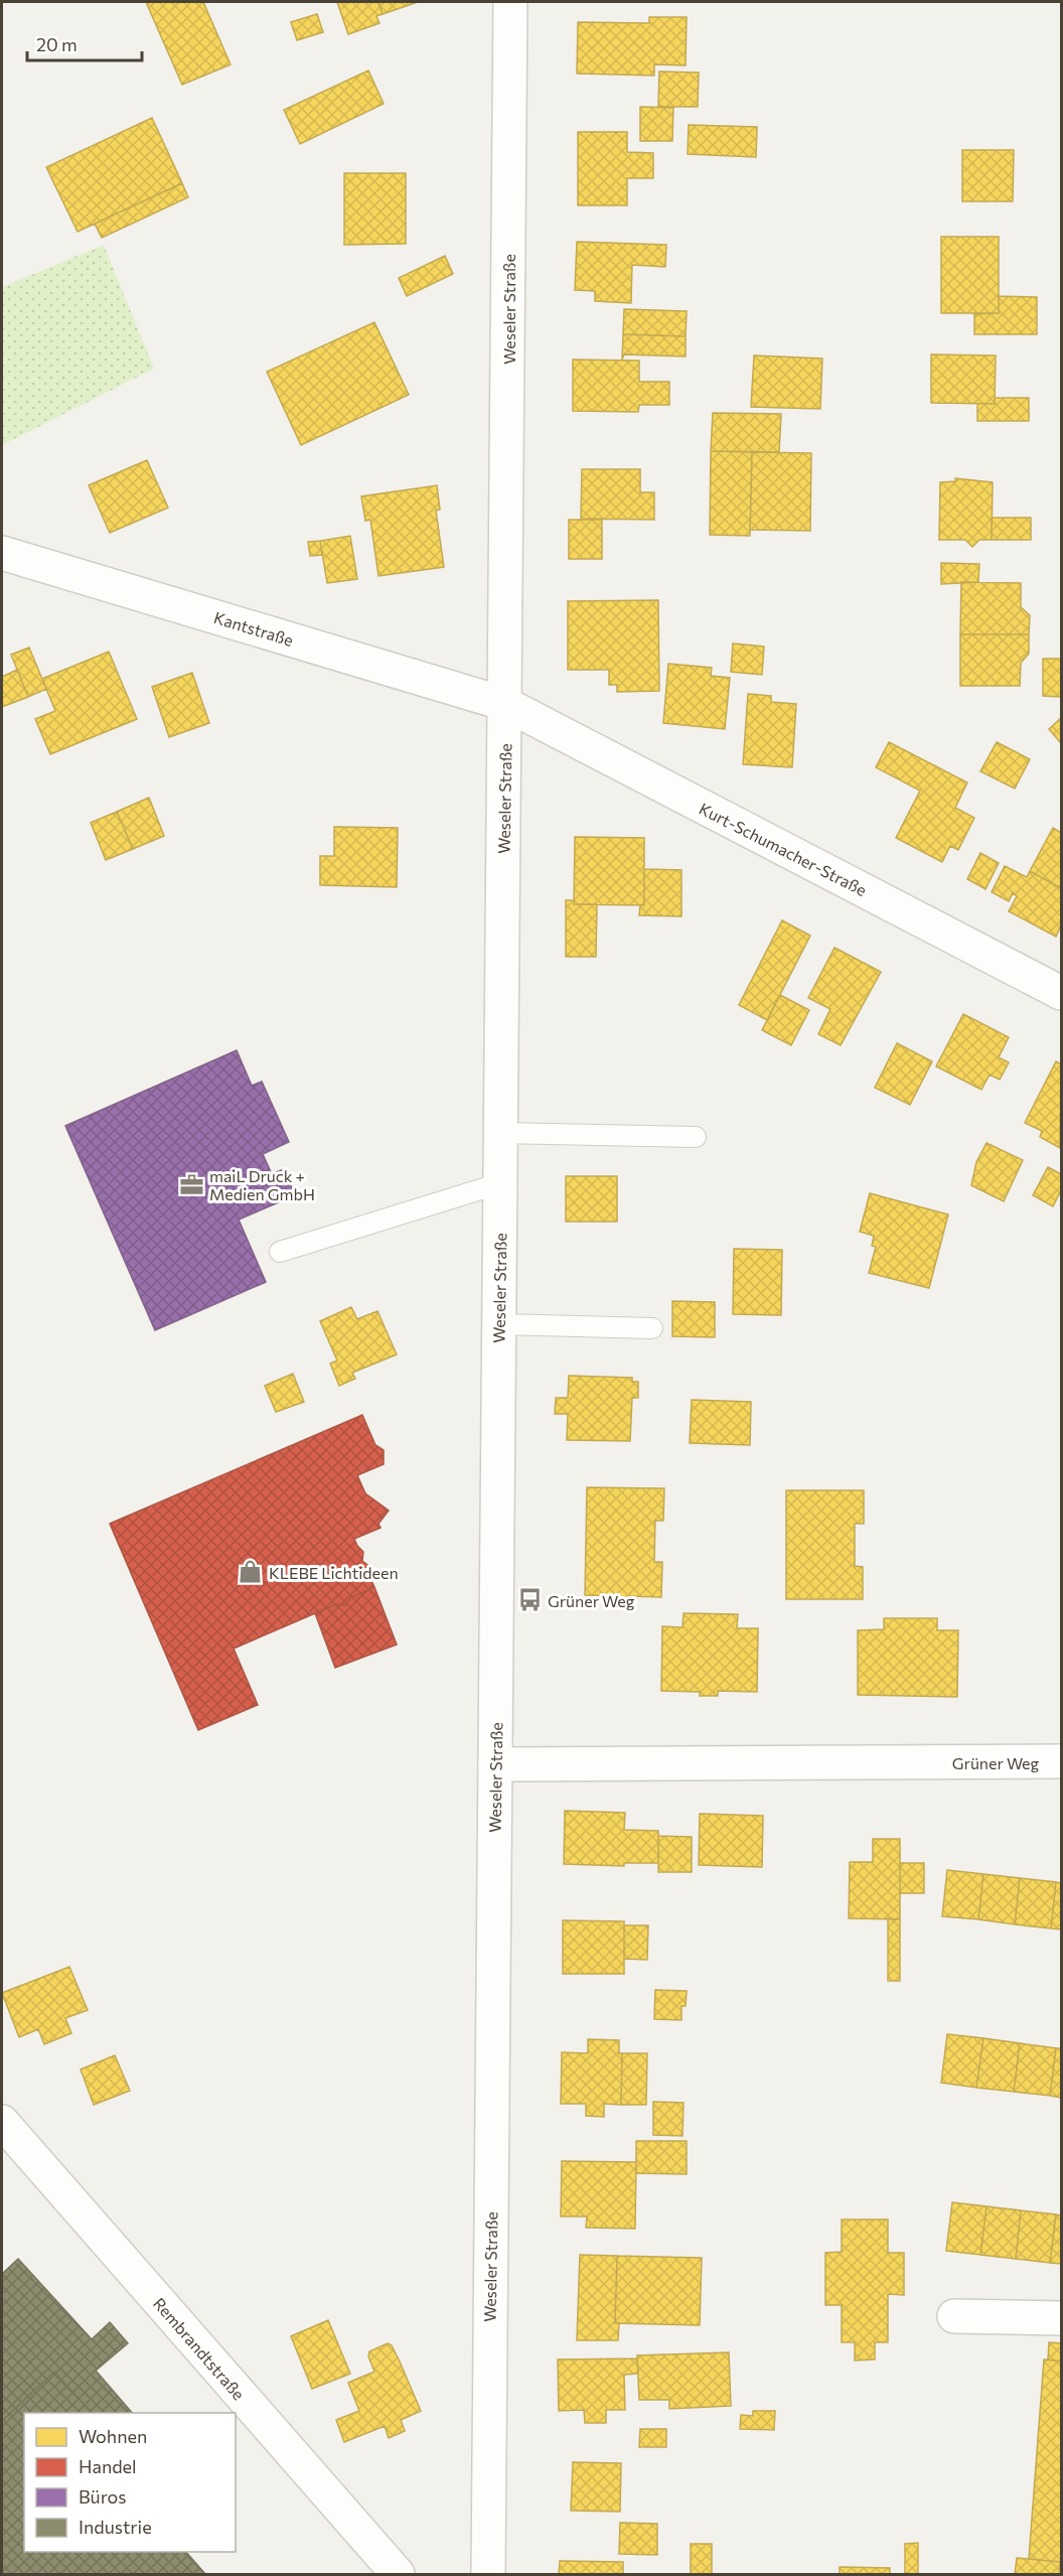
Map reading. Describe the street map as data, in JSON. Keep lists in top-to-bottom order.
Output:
{
  "streets": {
    "street": [
      "Weseler Straße",
      "Kantstraße",
      "Kurt-Schumacher-Straße",
      "Grüner Weg",
      "Rembrandtstraße"
    ]
  },
  "crossings": [
    ["Weseler Straße", "Kantstraße"],
    ["Weseler Straße", "Kurt-Schumacher-Straße"],
    ["Weseler Straße", "Grüner Weg"],
    ["Kantstraße", "Kurt-Schumacher-Straße"]
  ],
  "places": {
    "office": ["maiL Druck + Medien GmbH"],
    "shop": ["KLEBE Lichtideen"],
    "bus stop": ["Grüner Weg"]
  },
  "legend": [
    "Wohnen",
    "Handel",
    "Büros",
    "Industrie"
  ],
  "scale_bar": "20 m"
}
